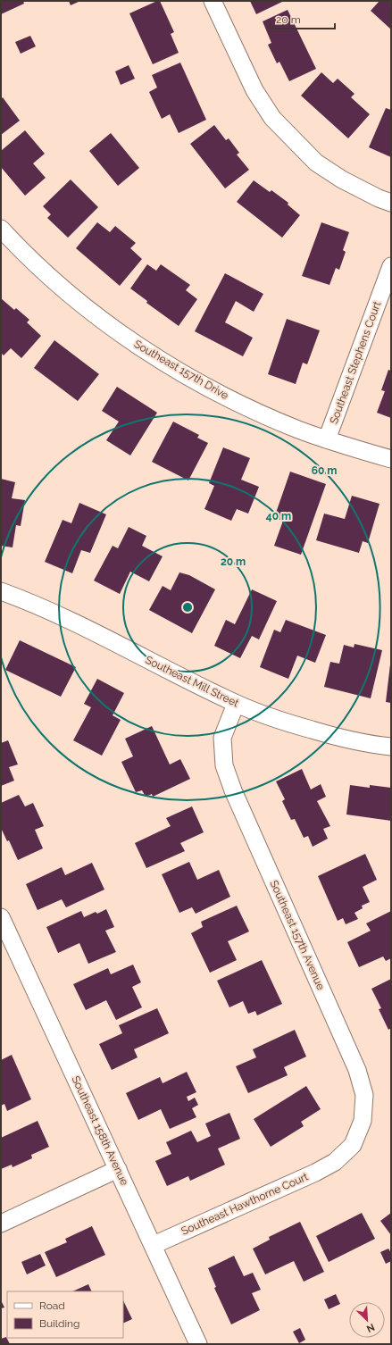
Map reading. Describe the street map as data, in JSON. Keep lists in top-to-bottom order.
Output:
{
  "streets": {
    "street": [
      "Southeast Stephens Court",
      "Southeast 157th Drive",
      "Southeast Mill Street",
      "Southeast 157th Avenue",
      "Southeast 158th Avenue",
      "Southeast Hawthorne Court"
    ]
  },
  "crossings": [
    ["Southeast Stephens Court", "Southeast 157th Drive"],
    ["Southeast Mill Street", "Southeast 157th Avenue"],
    ["Southeast 157th Avenue", "Southeast Hawthorne Court"],
    ["Southeast 158th Avenue", "Southeast Hawthorne Court"]
  ],
  "legend": ["Road", "Building"],
  "scale_bar": "20 m",
  "north": "bottom right",
  "rings": ["60 m", "40 m", "20 m"]
}
